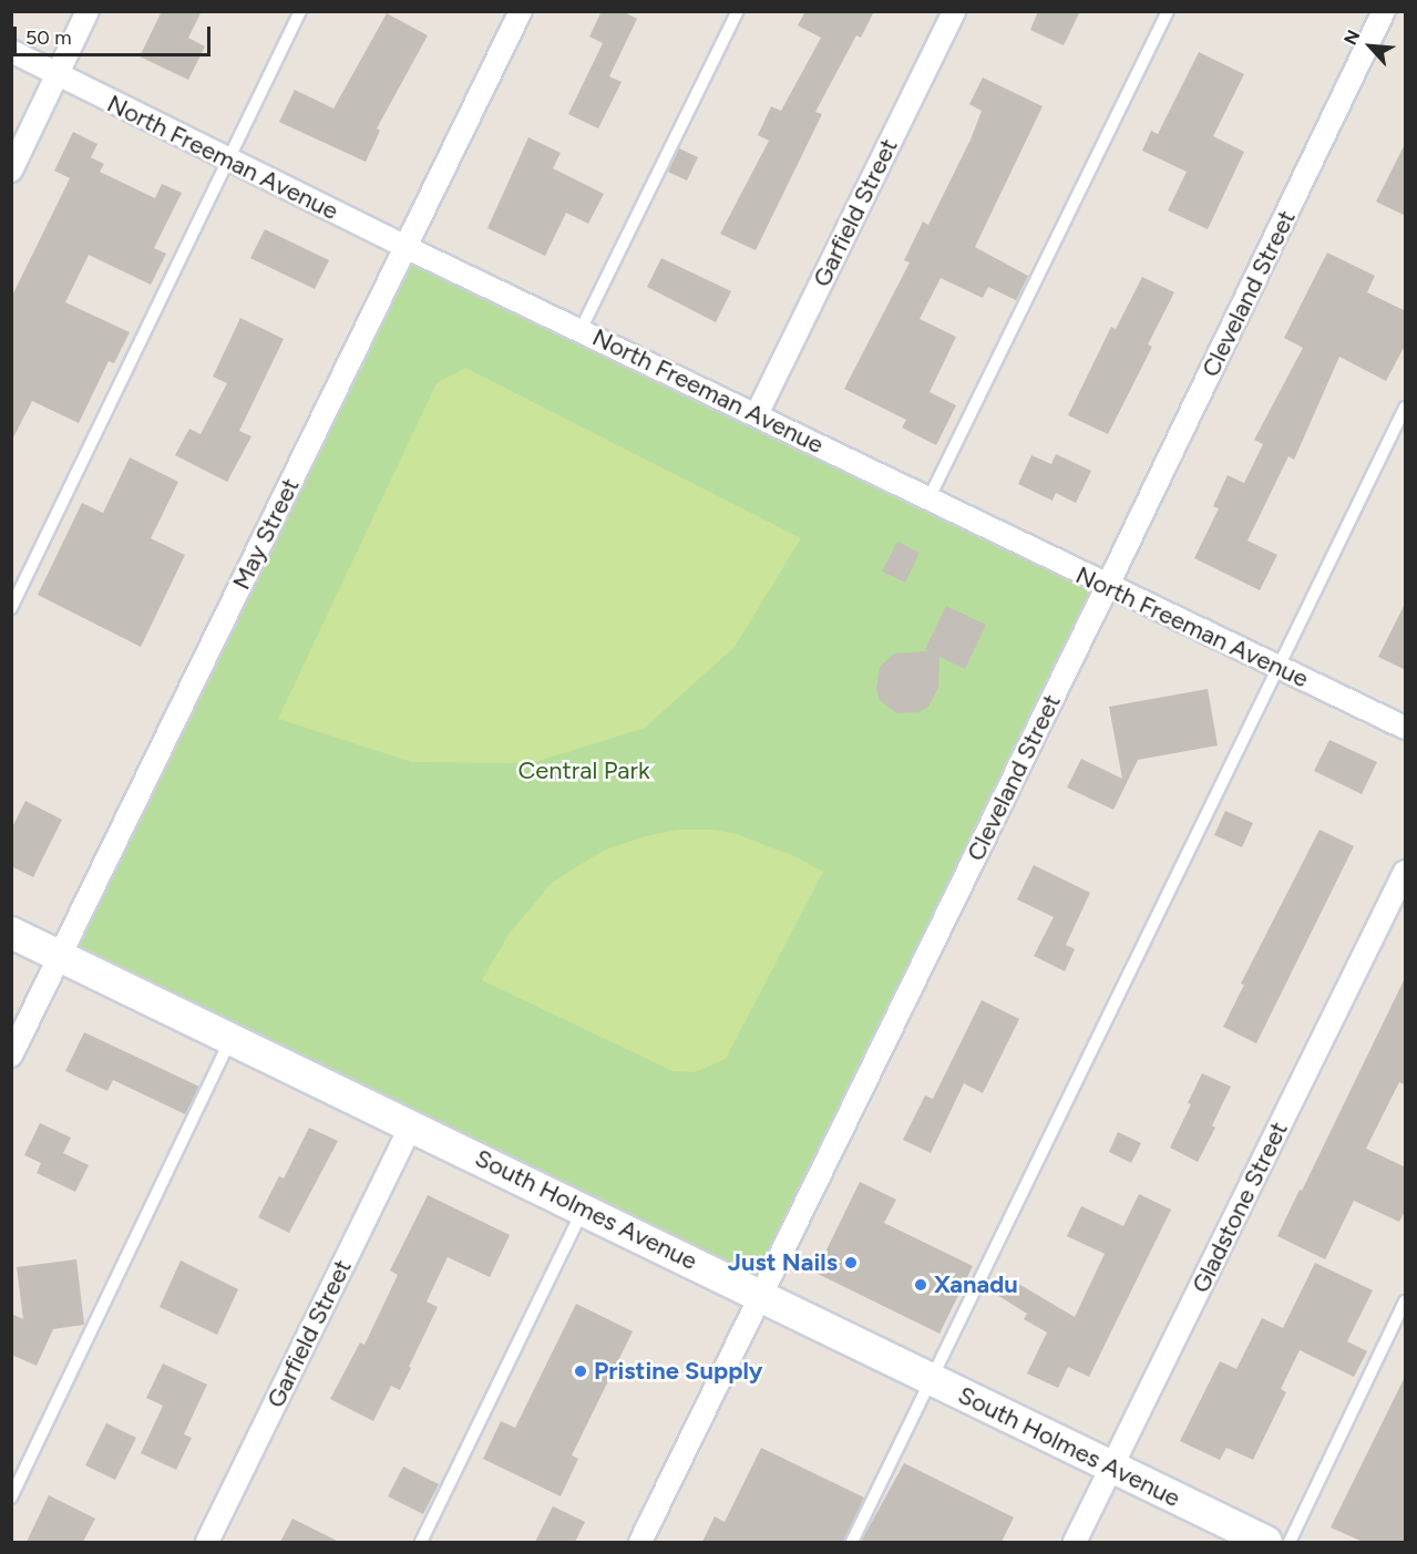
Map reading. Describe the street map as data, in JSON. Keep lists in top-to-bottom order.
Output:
{
  "streets": {
    "main road": ["South Holmes Avenue"],
    "street": [
      "North Freeman Avenue",
      "Garfield Street",
      "Cleveland Street",
      "May Street",
      "Gladstone Street"
    ]
  },
  "crossings": [
    ["North Freeman Avenue", "Garfield Street"],
    ["North Freeman Avenue", "Cleveland Street"],
    ["North Freeman Avenue", "May Street"],
    ["Garfield Street", "South Holmes Avenue"],
    ["Cleveland Street", "South Holmes Avenue"],
    ["May Street", "South Holmes Avenue"],
    ["Gladstone Street", "South Holmes Avenue"]
  ],
  "parks": ["Central Park"],
  "places": ["Just Nails", "Xanadu", "Pristine Supply"],
  "scale_bar": "50 m",
  "north": "top left"
}
